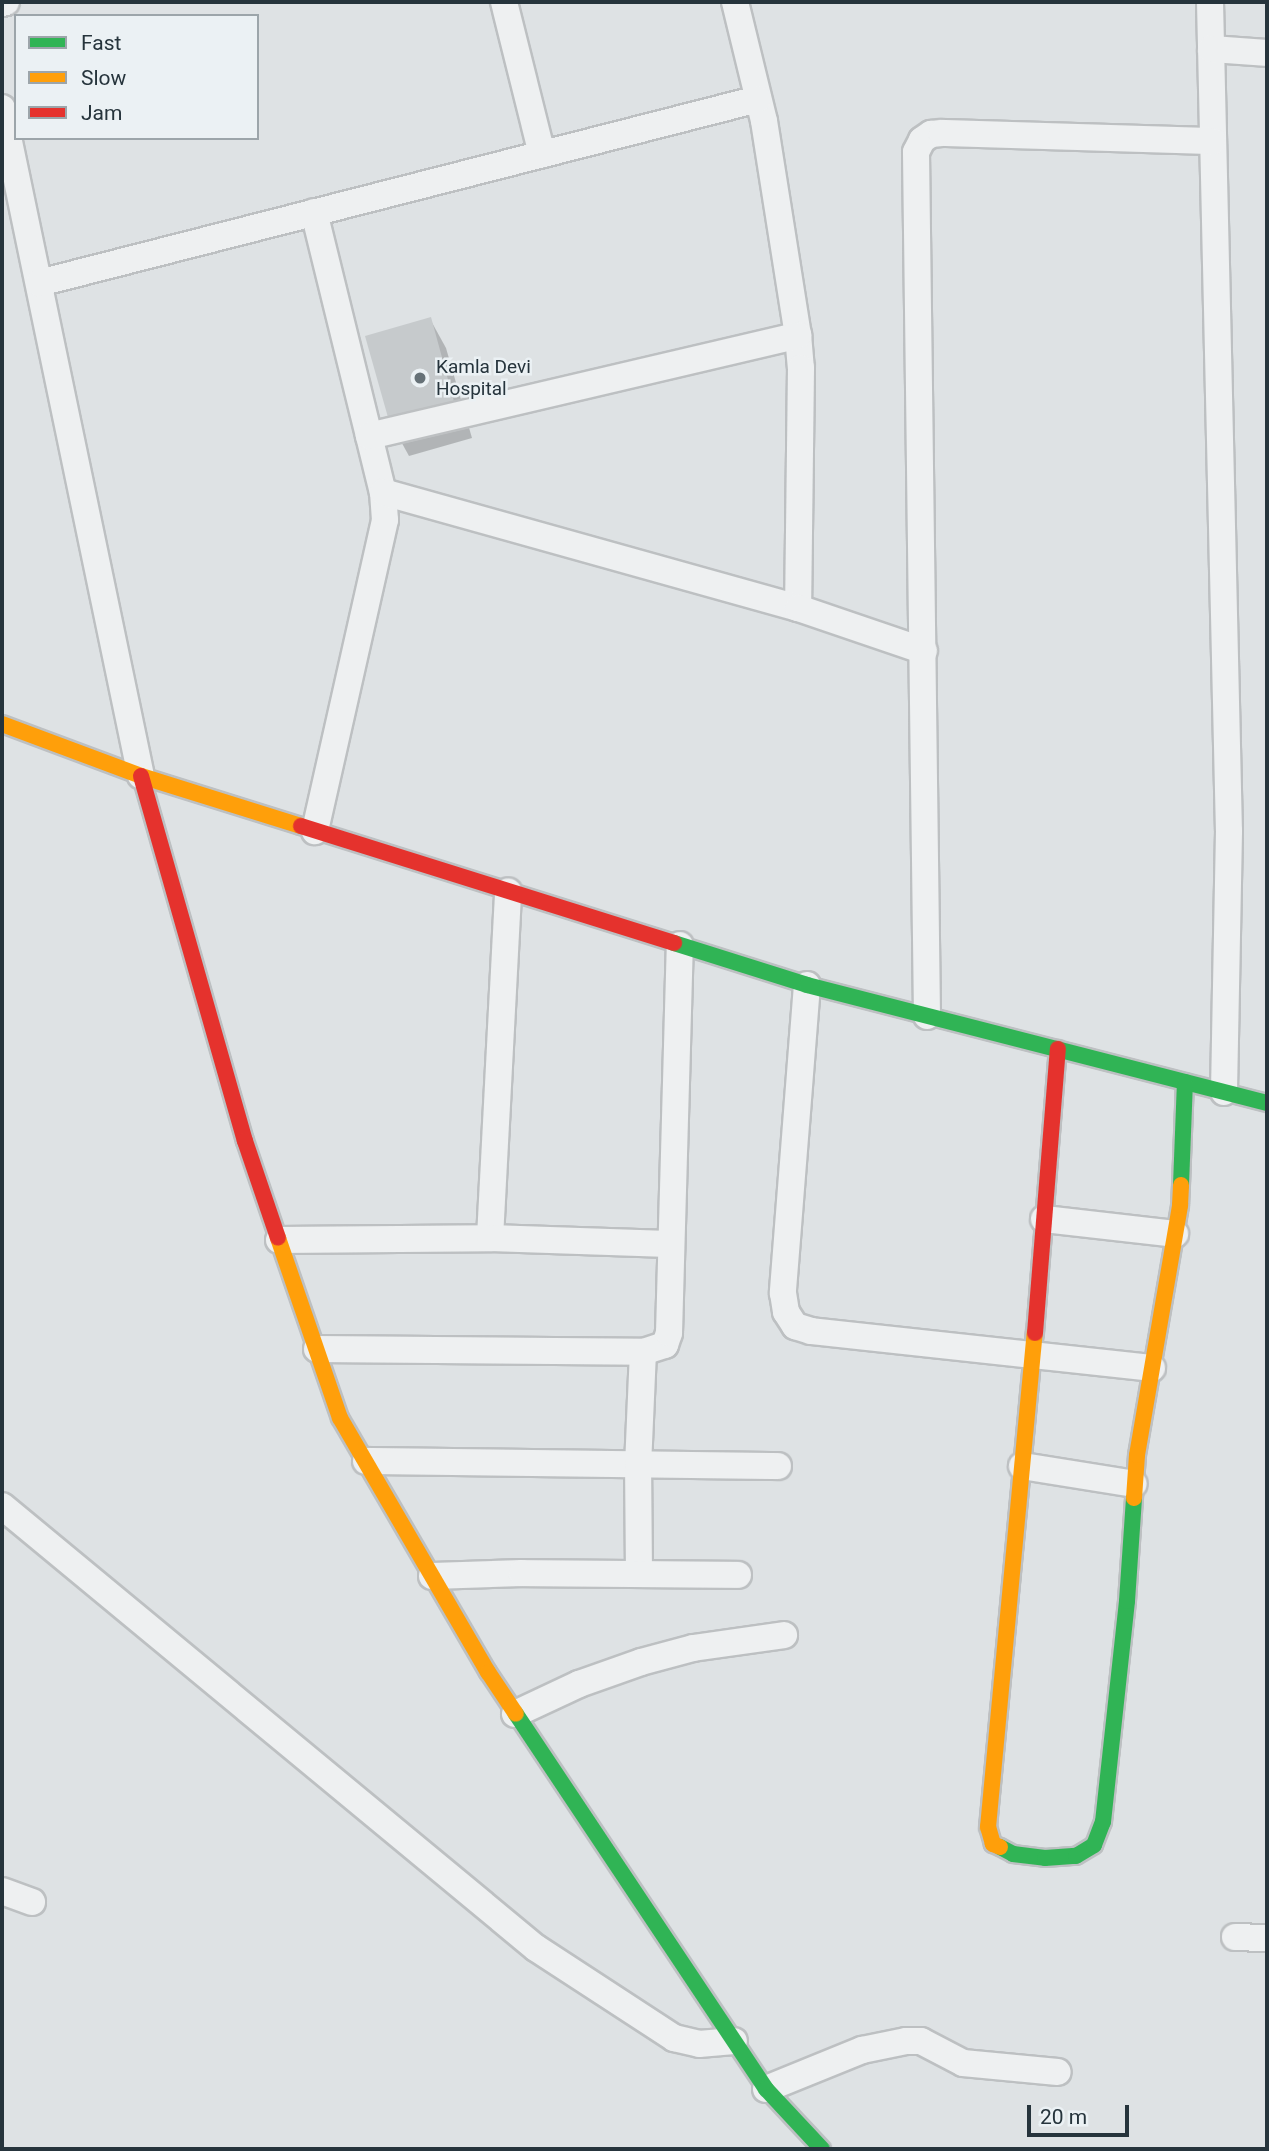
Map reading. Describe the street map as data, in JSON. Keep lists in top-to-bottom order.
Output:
{
  "places": ["Kamla Devi Hospital"],
  "legend": ["Fast", "Slow", "Jam"],
  "scale_bar": "20 m"
}
